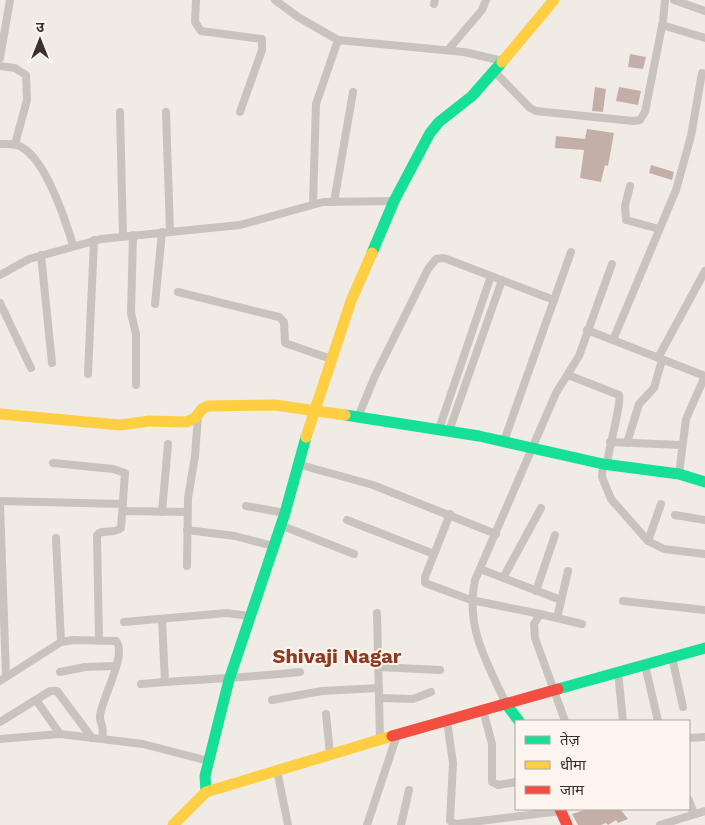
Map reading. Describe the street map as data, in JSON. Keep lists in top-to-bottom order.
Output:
{
  "districts": ["Shivaji Nagar"],
  "legend": ["तेज़", "धीमा", "जाम"],
  "north": "top"
}
